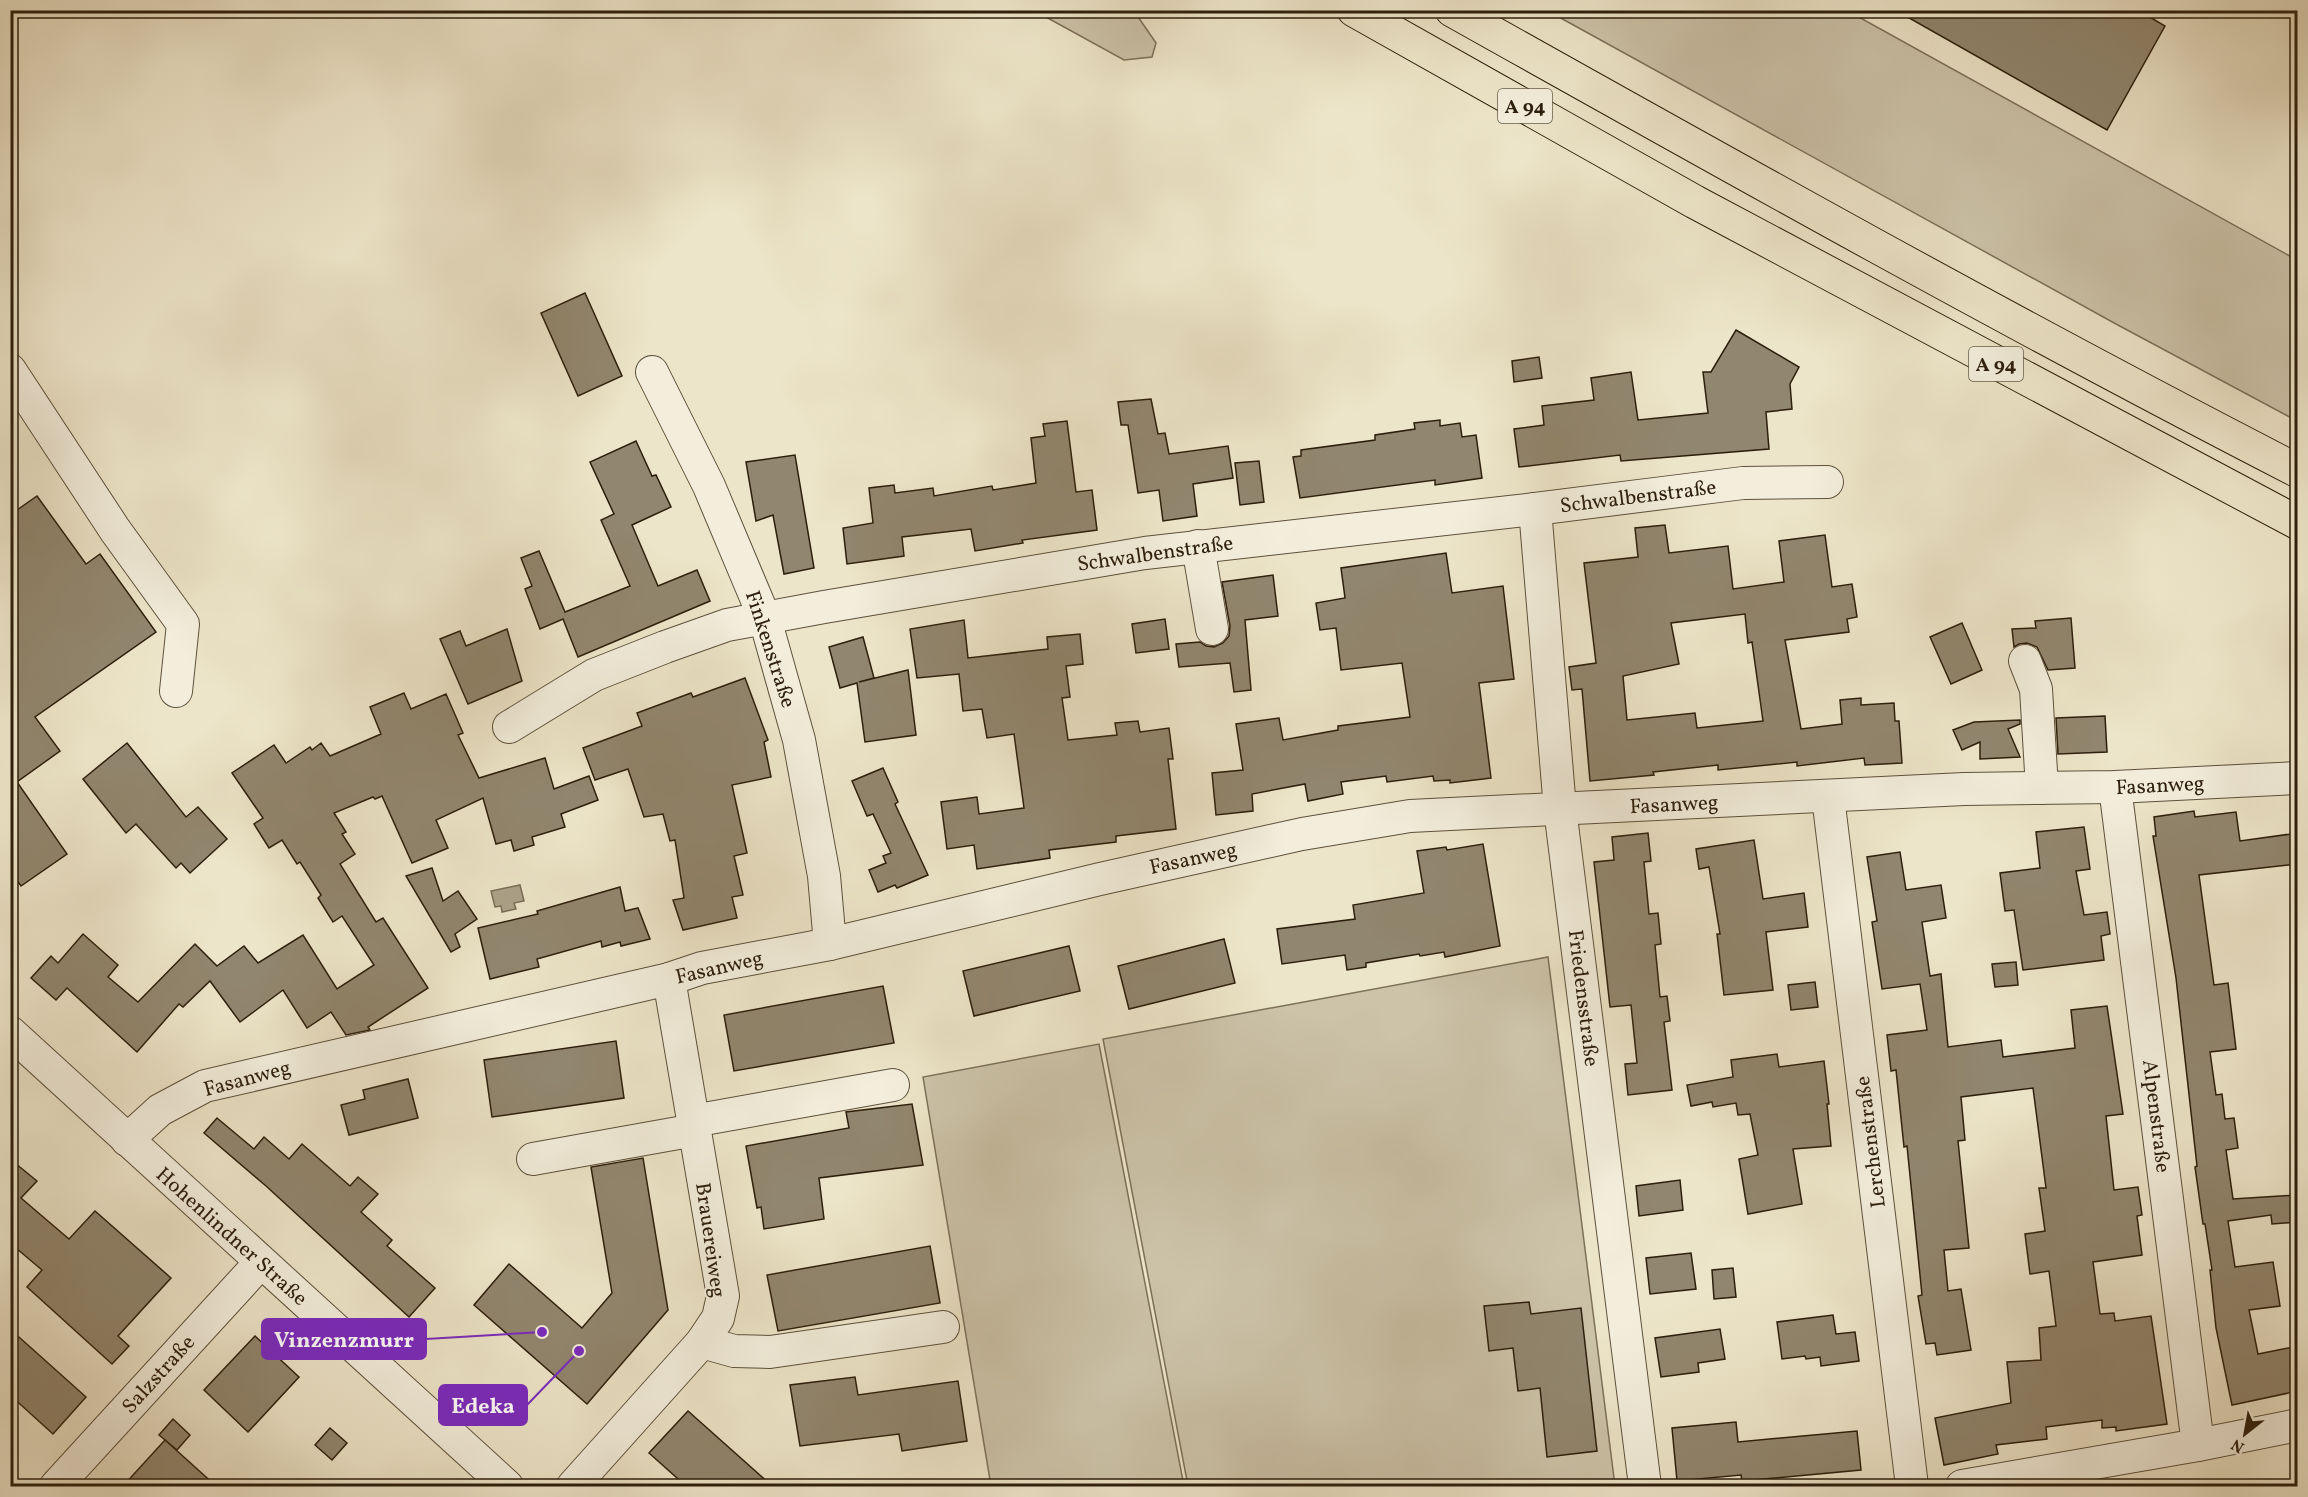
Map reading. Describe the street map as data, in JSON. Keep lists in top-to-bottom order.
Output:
{
  "streets": {
    "highway": ["A 94"],
    "street": [
      "Schwalbenstraße",
      "Finkenstraße",
      "Fasanweg",
      "Friedensstraße",
      "Alpenstraße",
      "Lerchenstraße",
      "Hohenlindner Straße",
      "Brauereiweg",
      "Salzstraße"
    ]
  },
  "crossings": [
    ["Schwalbenstraße", "Finkenstraße"],
    ["Schwalbenstraße", "Friedensstraße"],
    ["Finkenstraße", "Fasanweg"],
    ["Fasanweg", "Friedensstraße"],
    ["Fasanweg", "Alpenstraße"],
    ["Fasanweg", "Lerchenstraße"],
    ["Fasanweg", "Hohenlindner Straße"],
    ["Fasanweg", "Brauereiweg"],
    ["Hohenlindner Straße", "Salzstraße"]
  ],
  "places": ["Vinzenzmurr", "Edeka"],
  "north": "bottom left"
}
